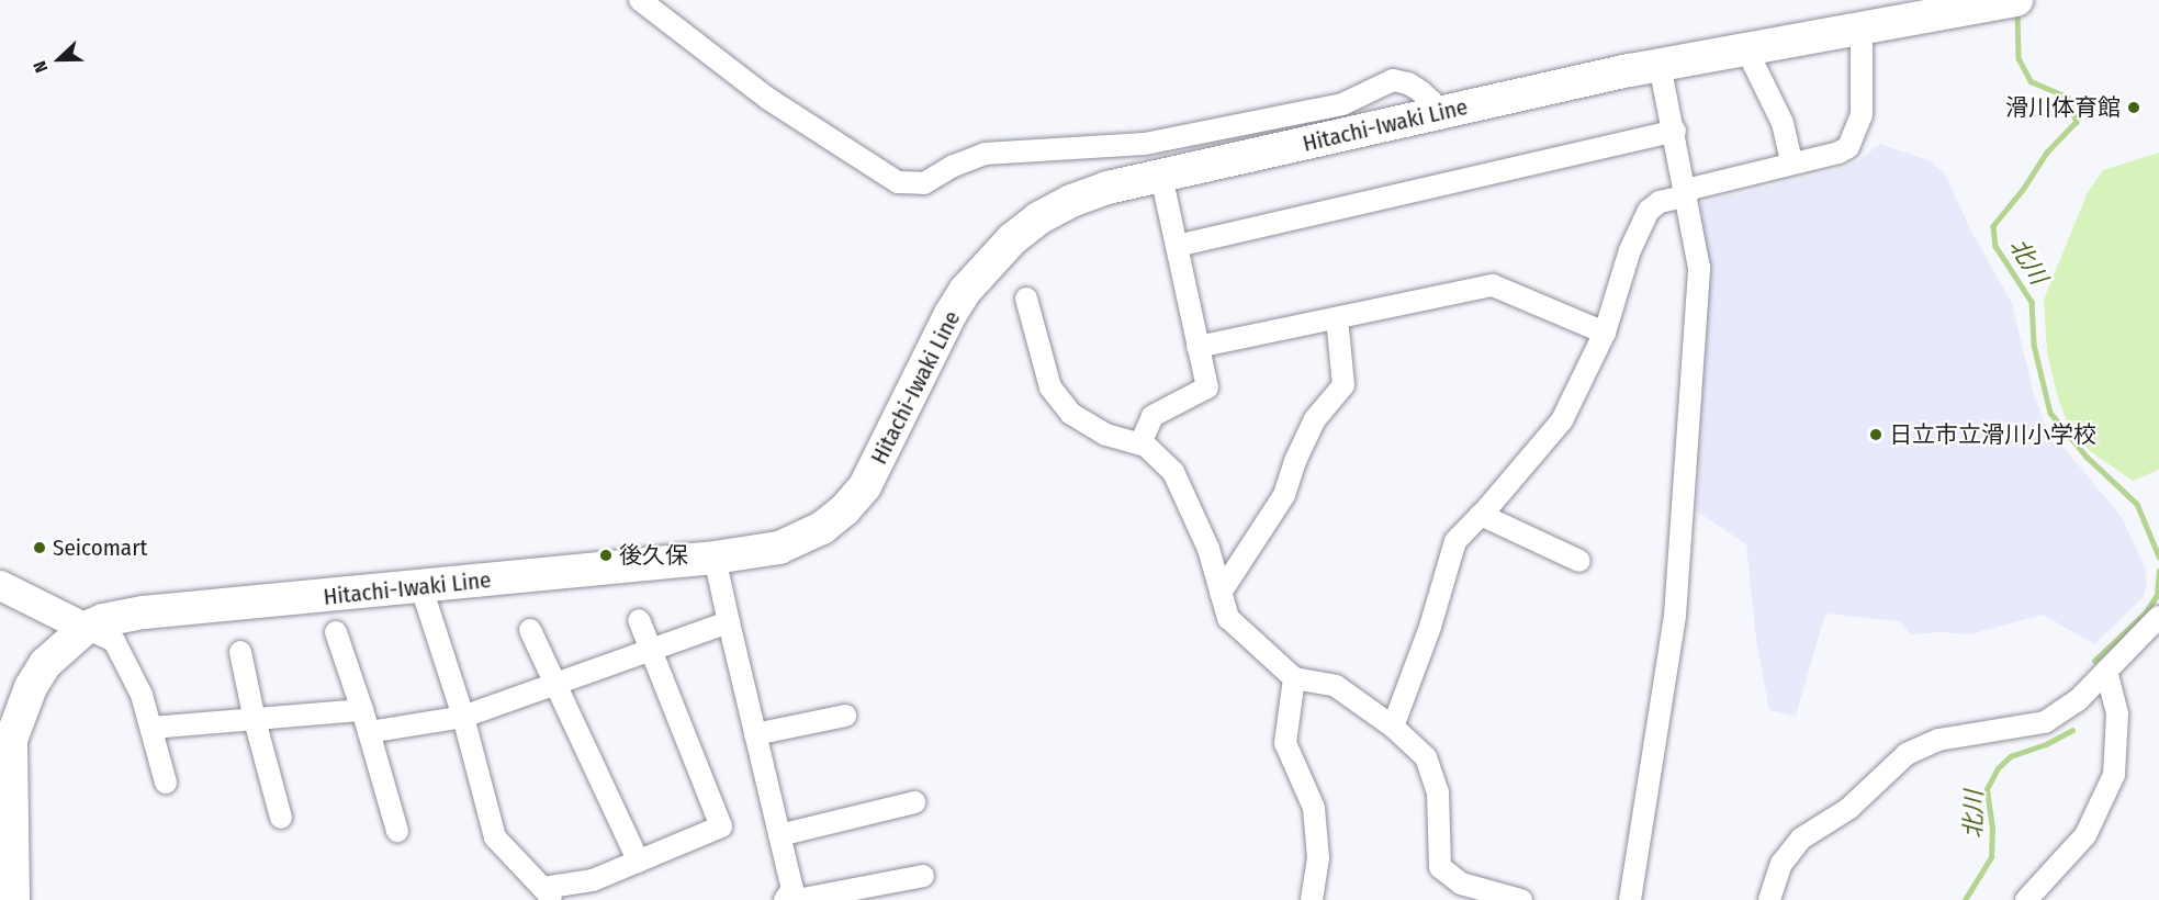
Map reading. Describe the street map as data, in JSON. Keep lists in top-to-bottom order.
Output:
{
  "streets": {
    "main road": ["Hitachi-Iwaki Line"]
  },
  "water": ["北川"],
  "places": [
    "滑川体育館",
    "日立市立滑川小学校",
    "Seicomart",
    "後久保"
  ],
  "north": "left"
}
